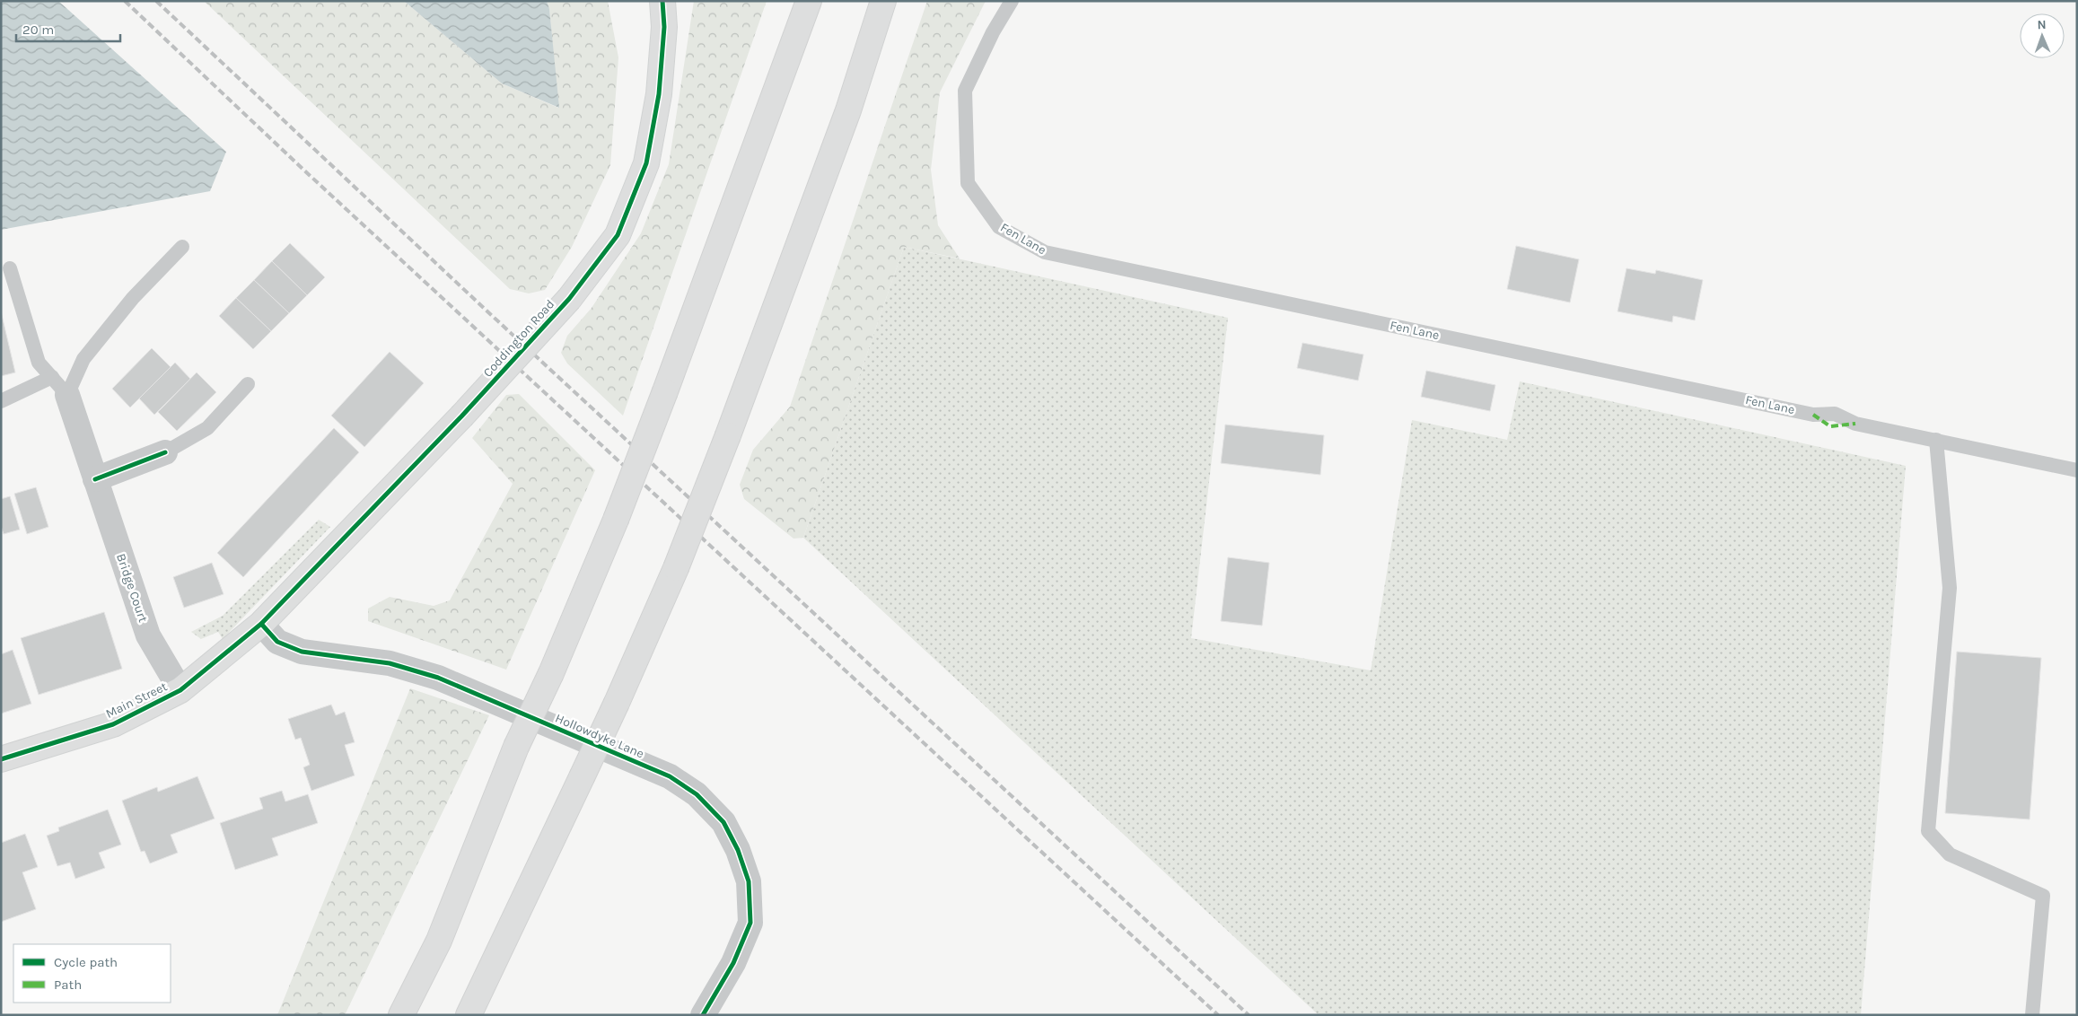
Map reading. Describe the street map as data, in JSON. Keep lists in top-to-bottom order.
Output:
{
  "streets": {
    "main road": ["Coddington Road", "Main Street"],
    "street": ["Bridge Court", "Hollowdyke Lane"],
    "lane": ["Fen Lane"]
  },
  "crossings": [
    ["Coddington Road", "Main Street"],
    ["Coddington Road", "Hollowdyke Lane"],
    ["Bridge Court", "Main Street"],
    ["Main Street", "Hollowdyke Lane"]
  ],
  "legend": ["Cycle path", "Path"],
  "scale_bar": "20 m",
  "north": "top"
}
